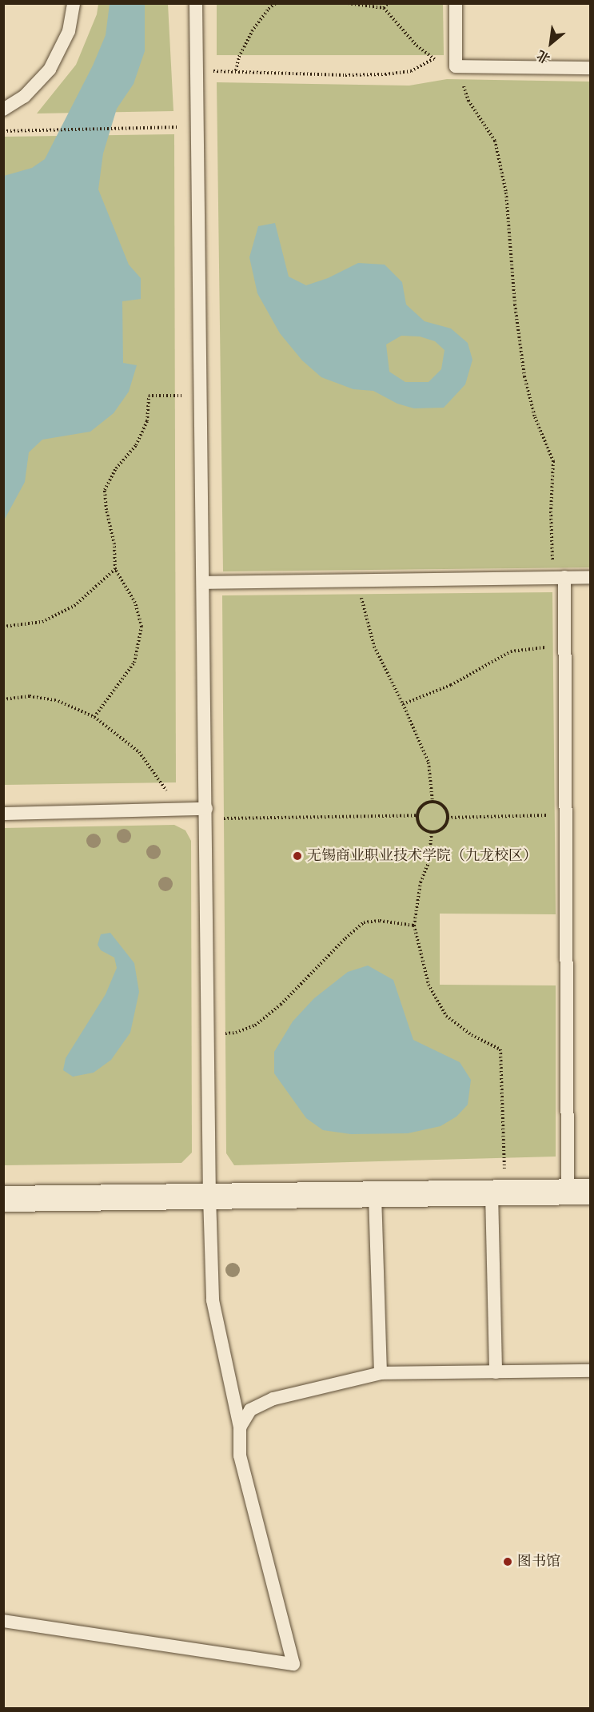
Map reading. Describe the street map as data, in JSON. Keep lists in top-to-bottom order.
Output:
{
  "places": ["无锡商业职业技术学院（九龙校区）", "图书馆"],
  "north": "bottom left"
}
